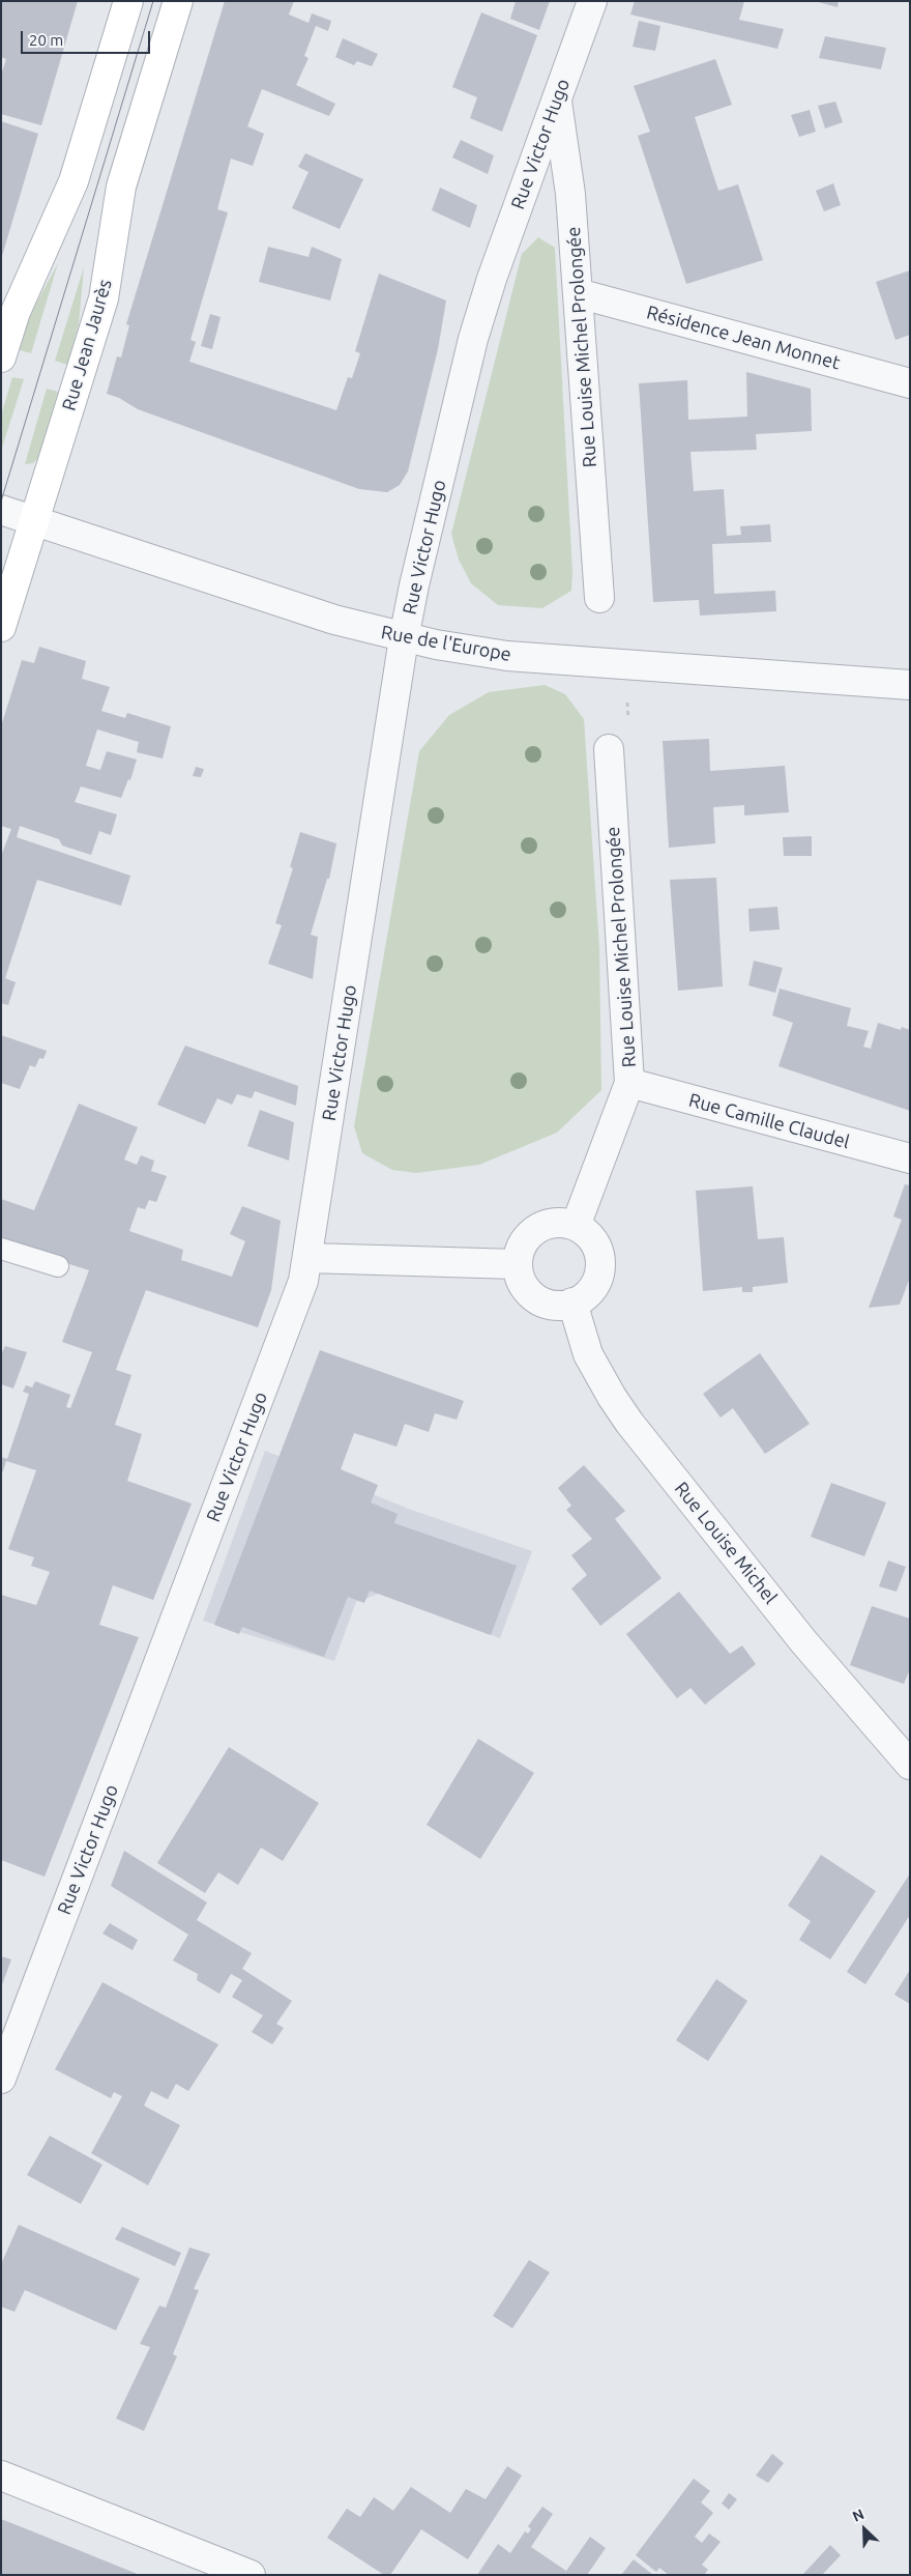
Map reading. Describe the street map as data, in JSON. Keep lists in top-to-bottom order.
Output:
{
  "streets": {
    "main road": ["Rue Jean Jaurès"],
    "street": [
      "Rue Victor Hugo",
      "Résidence Jean Monnet",
      "Rue Louise Michel Prolongée",
      "Rue de l'Europe",
      "Rue Camille Claudel",
      "Rue Louise Michel"
    ]
  },
  "crossings": [
    ["Rue Victor Hugo", "Rue Louise Michel Prolongée"],
    ["Rue Victor Hugo", "Rue de l'Europe"],
    ["Résidence Jean Monnet", "Rue Louise Michel Prolongée"],
    ["Rue Jean Jaurès", "Rue de l'Europe"],
    ["Rue Louise Michel Prolongée", "Rue Camille Claudel"],
    ["Rue Louise Michel Prolongée", "Rue Louise Michel"]
  ],
  "scale_bar": "20 m",
  "north": "top left"
}
